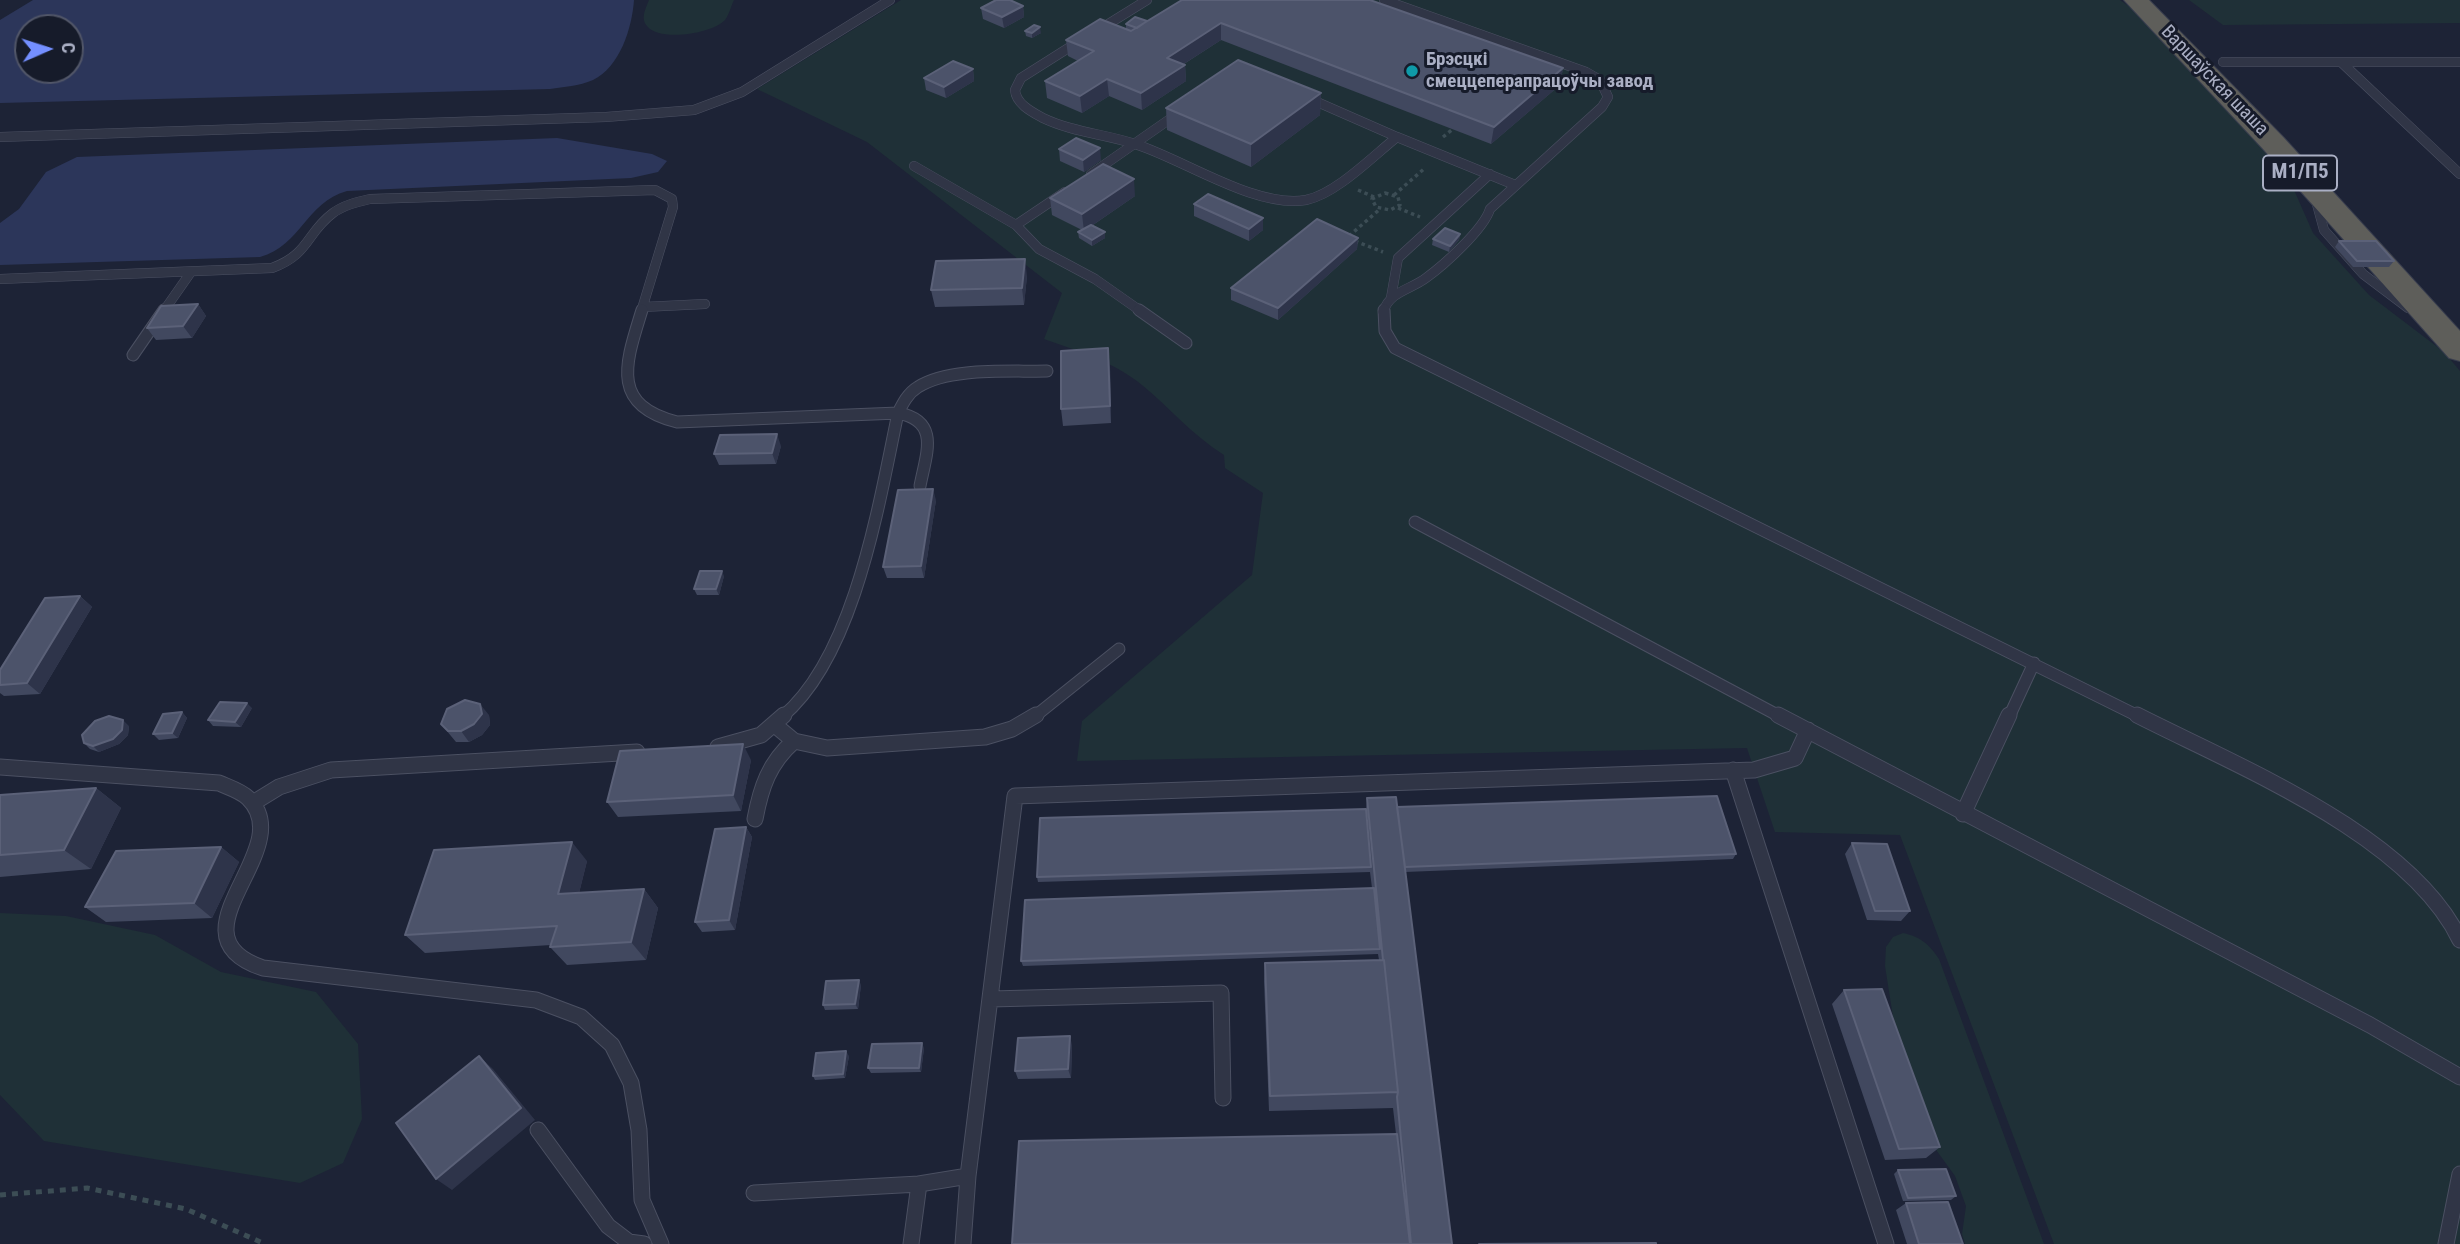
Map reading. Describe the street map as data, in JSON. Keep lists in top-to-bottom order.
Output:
{
  "streets": {
    "highway": ["Варшаўская шаша", "М1/П5"]
  },
  "places": ["Брэсцкі смеццеперапрацоўчы завод"],
  "north": "right"
}
